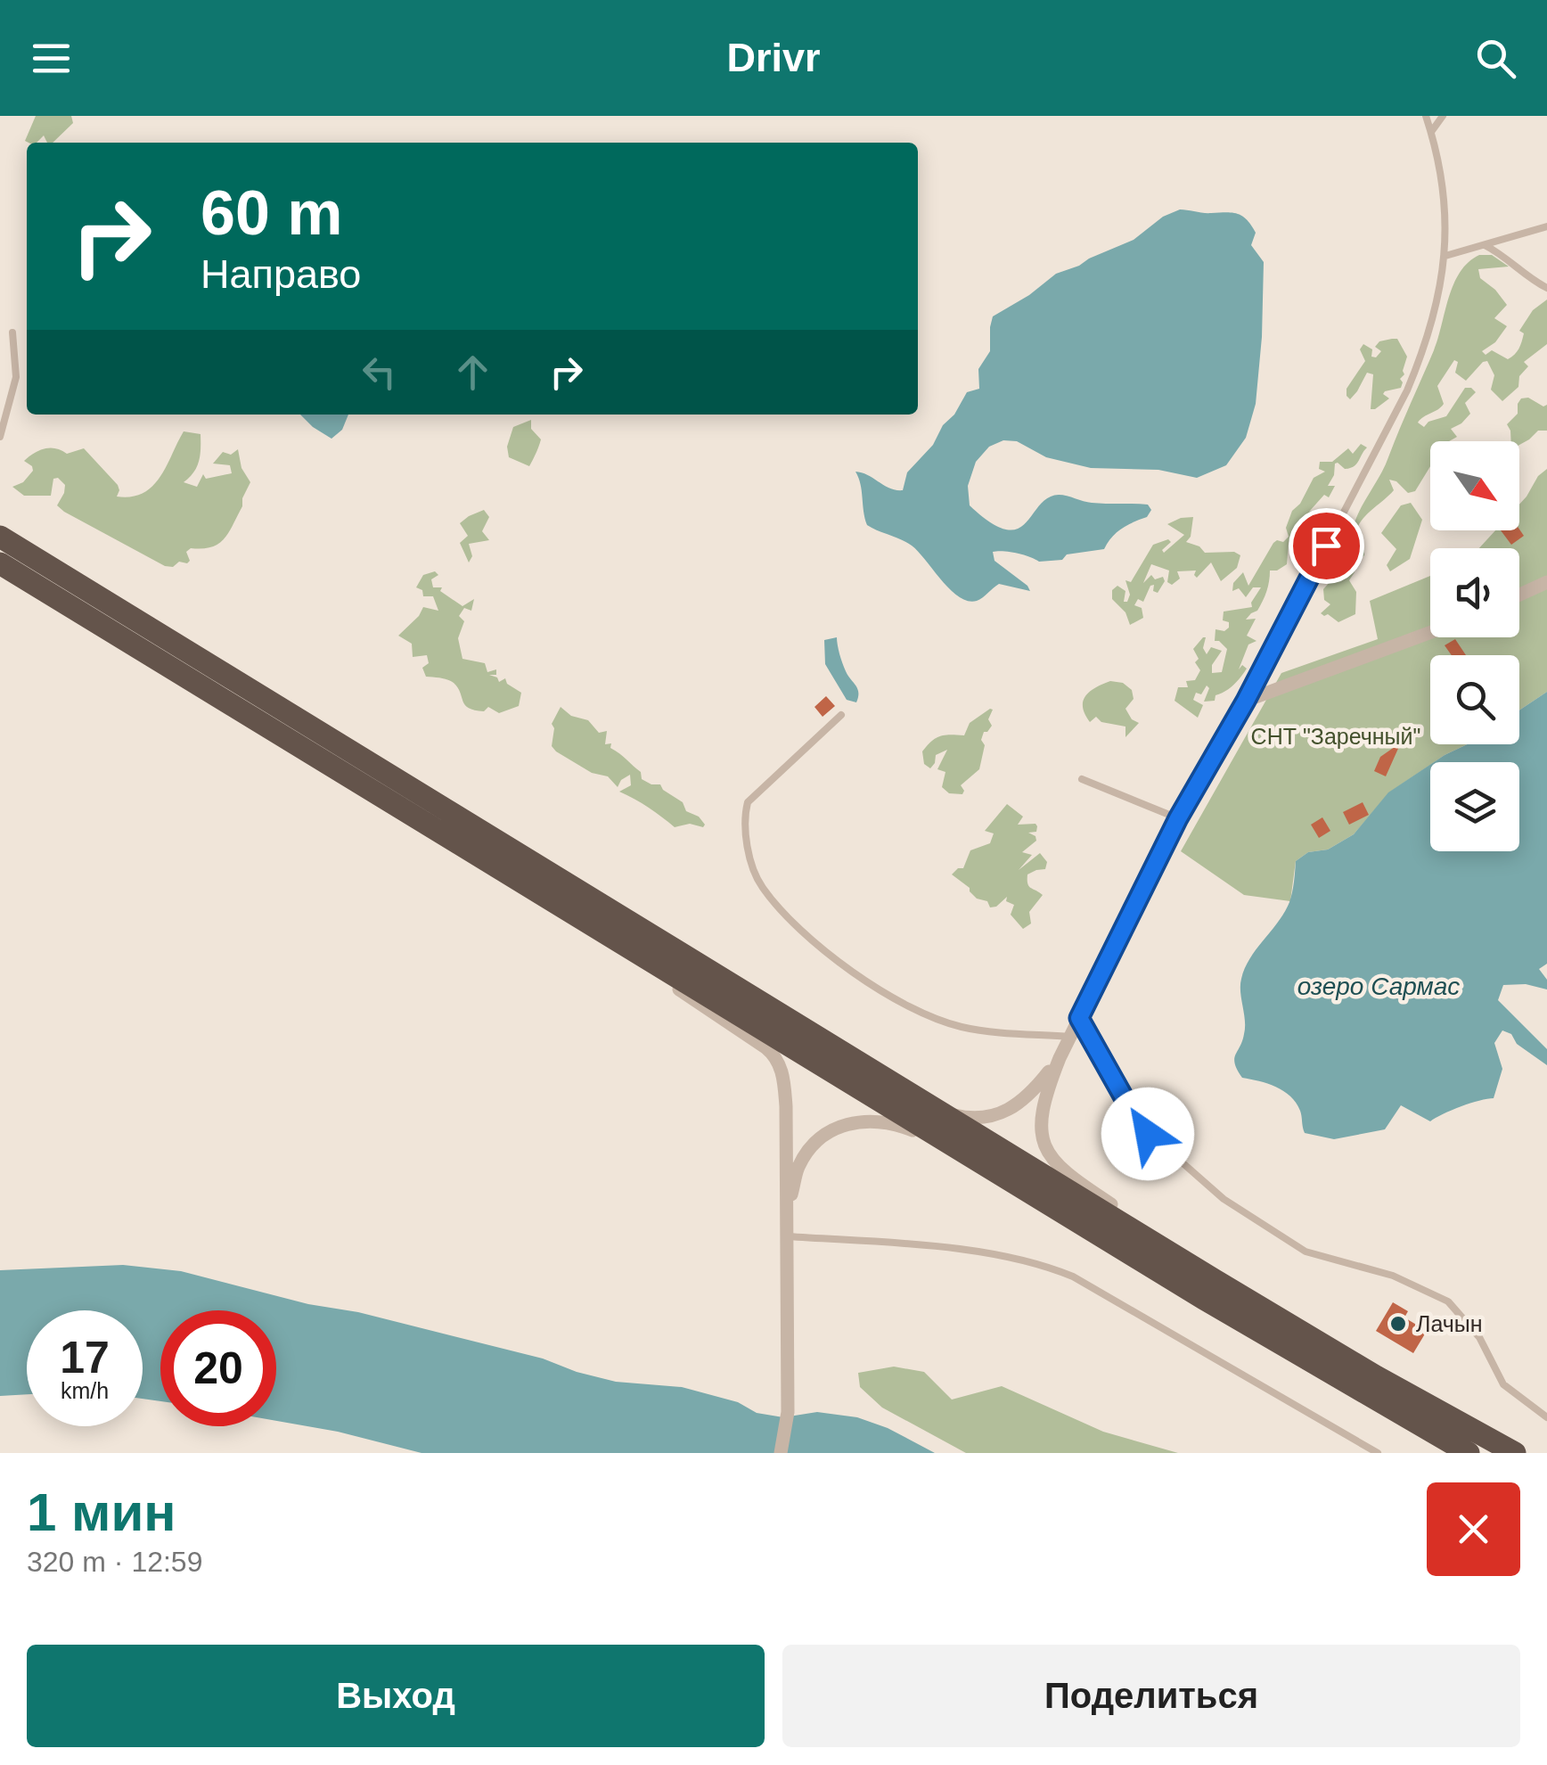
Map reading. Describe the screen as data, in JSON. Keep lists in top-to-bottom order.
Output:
{
  "water": ["озеро Сармас"],
  "parks": ["СНТ \"Заречный\""],
  "places": ["Лачын"],
  "north": "bottom right",
  "page": {
    "header": "Drivr",
    "turn": ["60 m", "Направо"],
    "speed": "17 km/h",
    "limit": "20",
    "heading": ["1 мин", "320 m · 12:59"],
    "buttons": ["Выход", "Поделиться"]
  }
}
